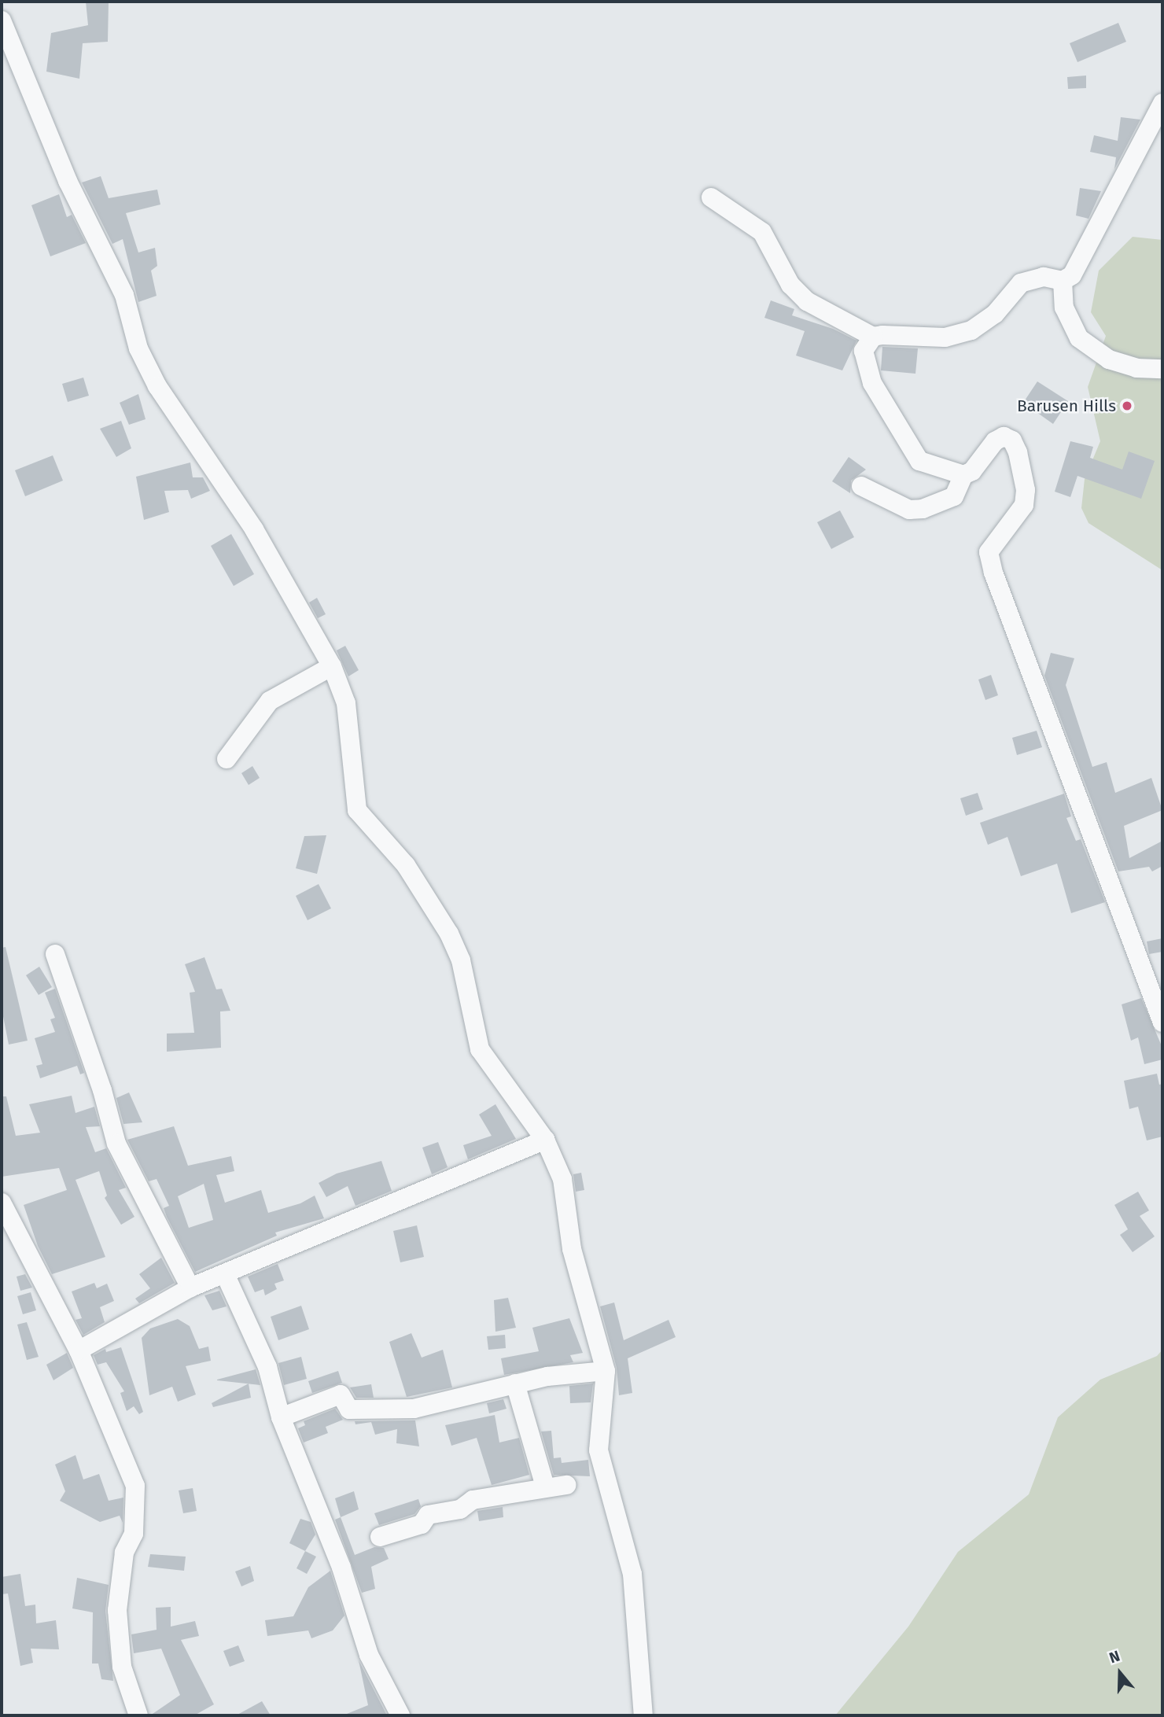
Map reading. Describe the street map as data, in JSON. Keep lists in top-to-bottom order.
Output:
{
  "places": ["Barusen Hills"],
  "north": "top"
}
